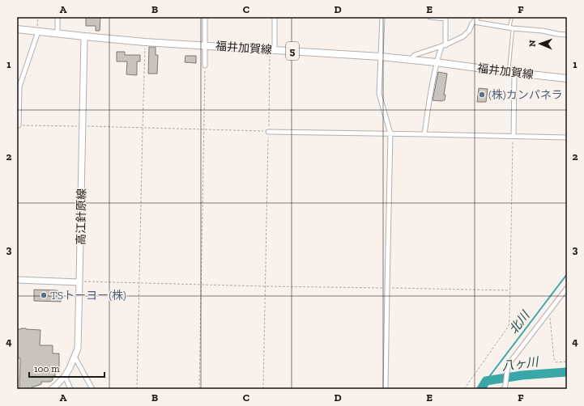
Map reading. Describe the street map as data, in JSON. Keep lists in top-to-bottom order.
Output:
{
  "streets": {
    "main road": ["福井加賀線", "5", "高江針原線"]
  },
  "crossings": [
    ["福井加賀線", "高江針原線"]
  ],
  "water": ["北川", "八ヶ川"],
  "places": ["(株)カンパネラ", "TSトーヨー(株)"],
  "scale_bar": "100 m",
  "north": "left",
  "grid": {
    "columns": [
      "A",
      "B",
      "C",
      "D",
      "E",
      "F"
    ],
    "rows": [
      "1",
      "2",
      "3",
      "4"
    ]
  }
}
